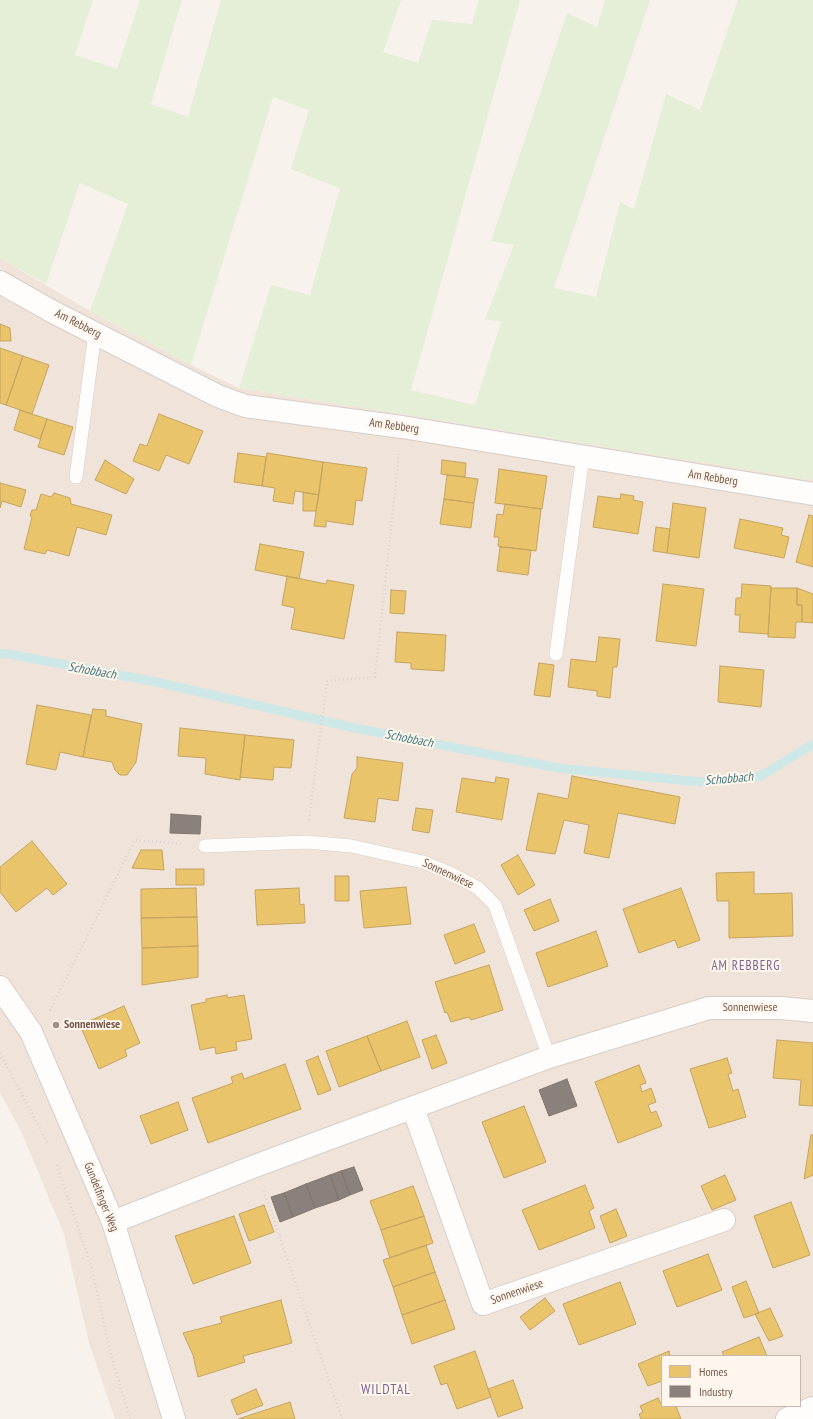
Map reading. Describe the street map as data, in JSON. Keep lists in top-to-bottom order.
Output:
{
  "streets": {
    "street": ["Am Rebberg", "Sonnenwiese", "Gundelfinger Weg"]
  },
  "crossings": [
    ["Sonnenwiese", "Gundelfinger Weg"]
  ],
  "districts": ["AM REBBERG", "WILDTAL"],
  "water": ["Schobbach"],
  "places": ["Sonnenwiese"],
  "legend": ["Homes", "Industry"]
}
